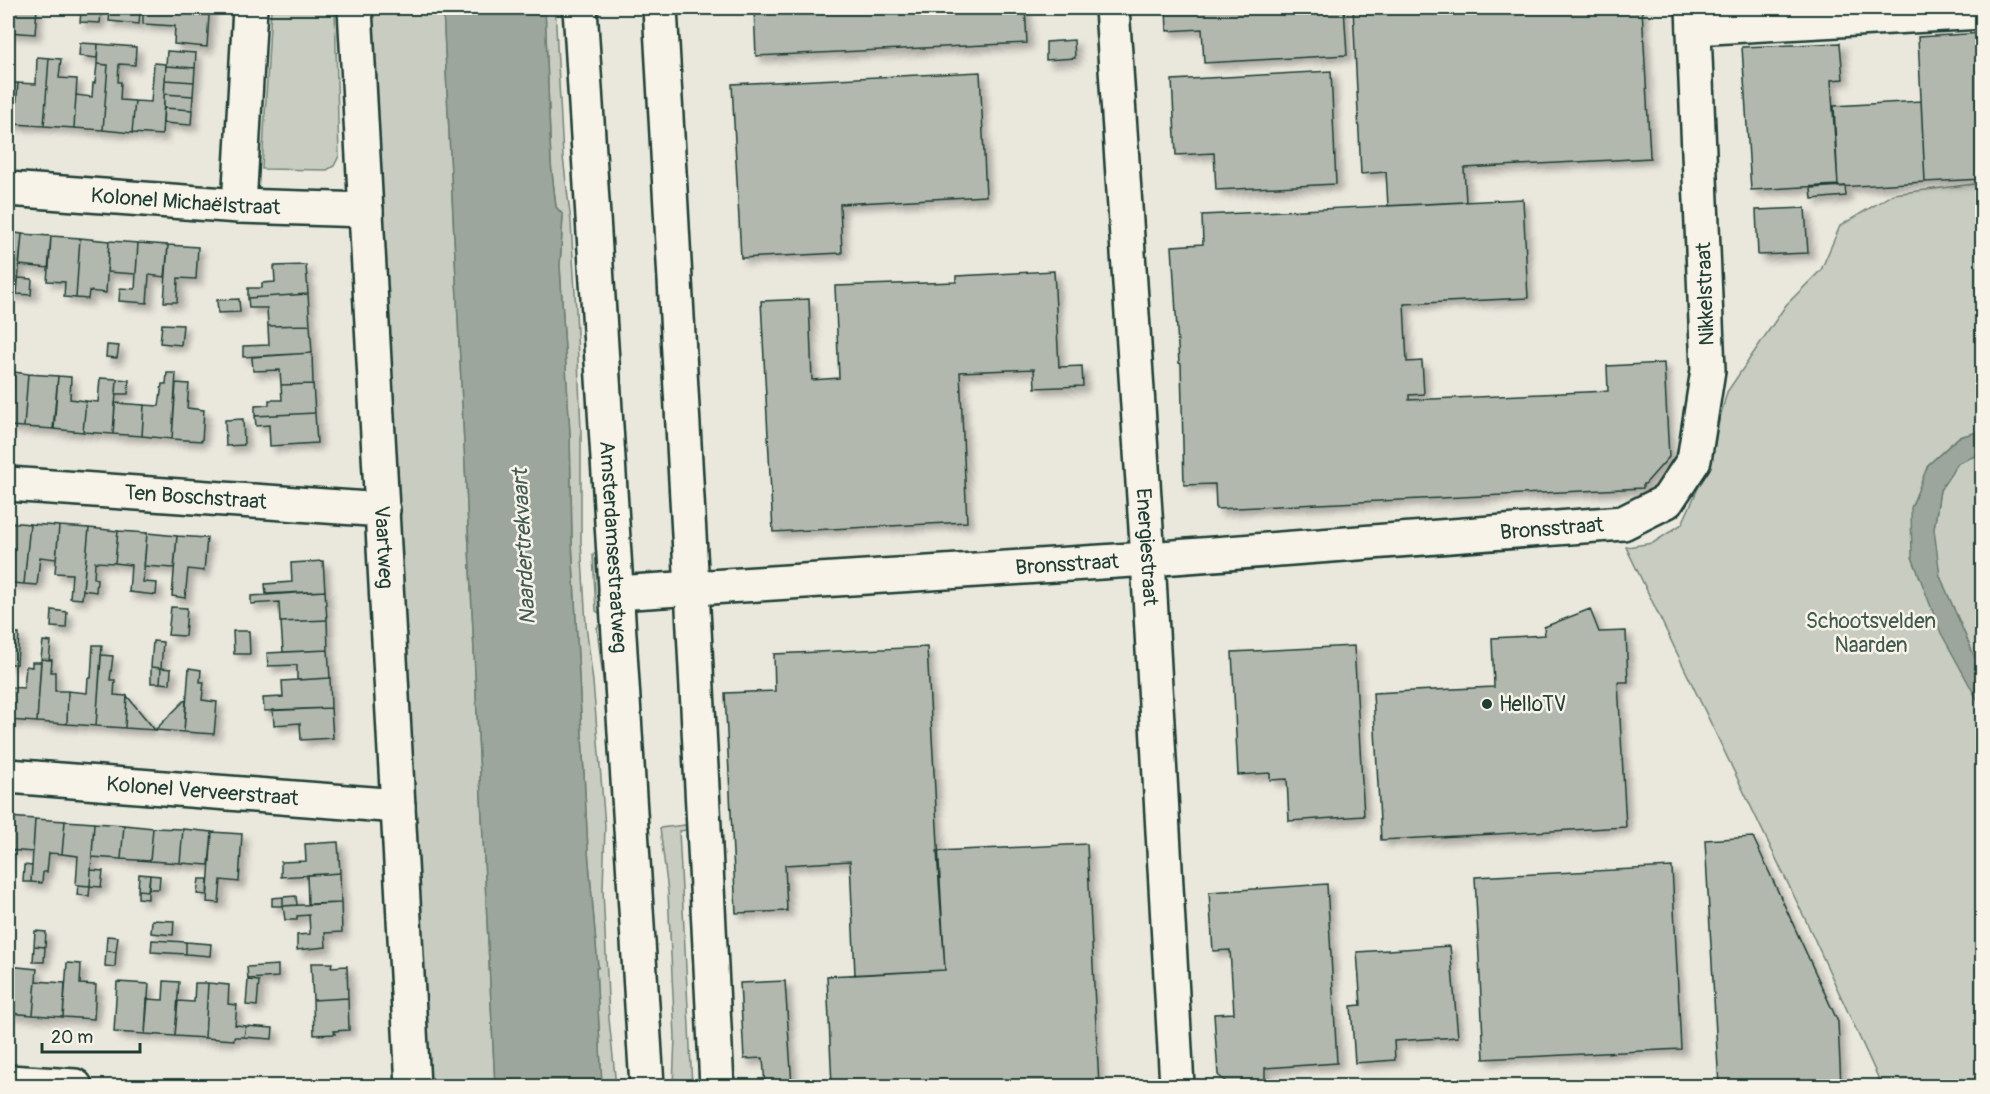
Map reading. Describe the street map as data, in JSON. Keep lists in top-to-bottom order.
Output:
{
  "streets": {
    "street": [
      "Kolonel Michaëlstraat",
      "Nikkelstraat",
      "Ten Boschstraat",
      "Bronsstraat",
      "Vaartweg",
      "Amsterdamsestraatweg",
      "Energiestraat",
      "Kolonel Verveerstraat"
    ]
  },
  "crossings": [
    ["Kolonel Michaëlstraat", "Vaartweg"],
    ["Nikkelstraat", "Bronsstraat"],
    ["Ten Boschstraat", "Vaartweg"],
    ["Bronsstraat", "Amsterdamsestraatweg"],
    ["Bronsstraat", "Energiestraat"],
    ["Vaartweg", "Kolonel Verveerstraat"]
  ],
  "water": ["Naardertrekvaart"],
  "parks": ["Schootsvelden Naarden"],
  "places": ["HelloTV"],
  "scale_bar": "20 m"
}
